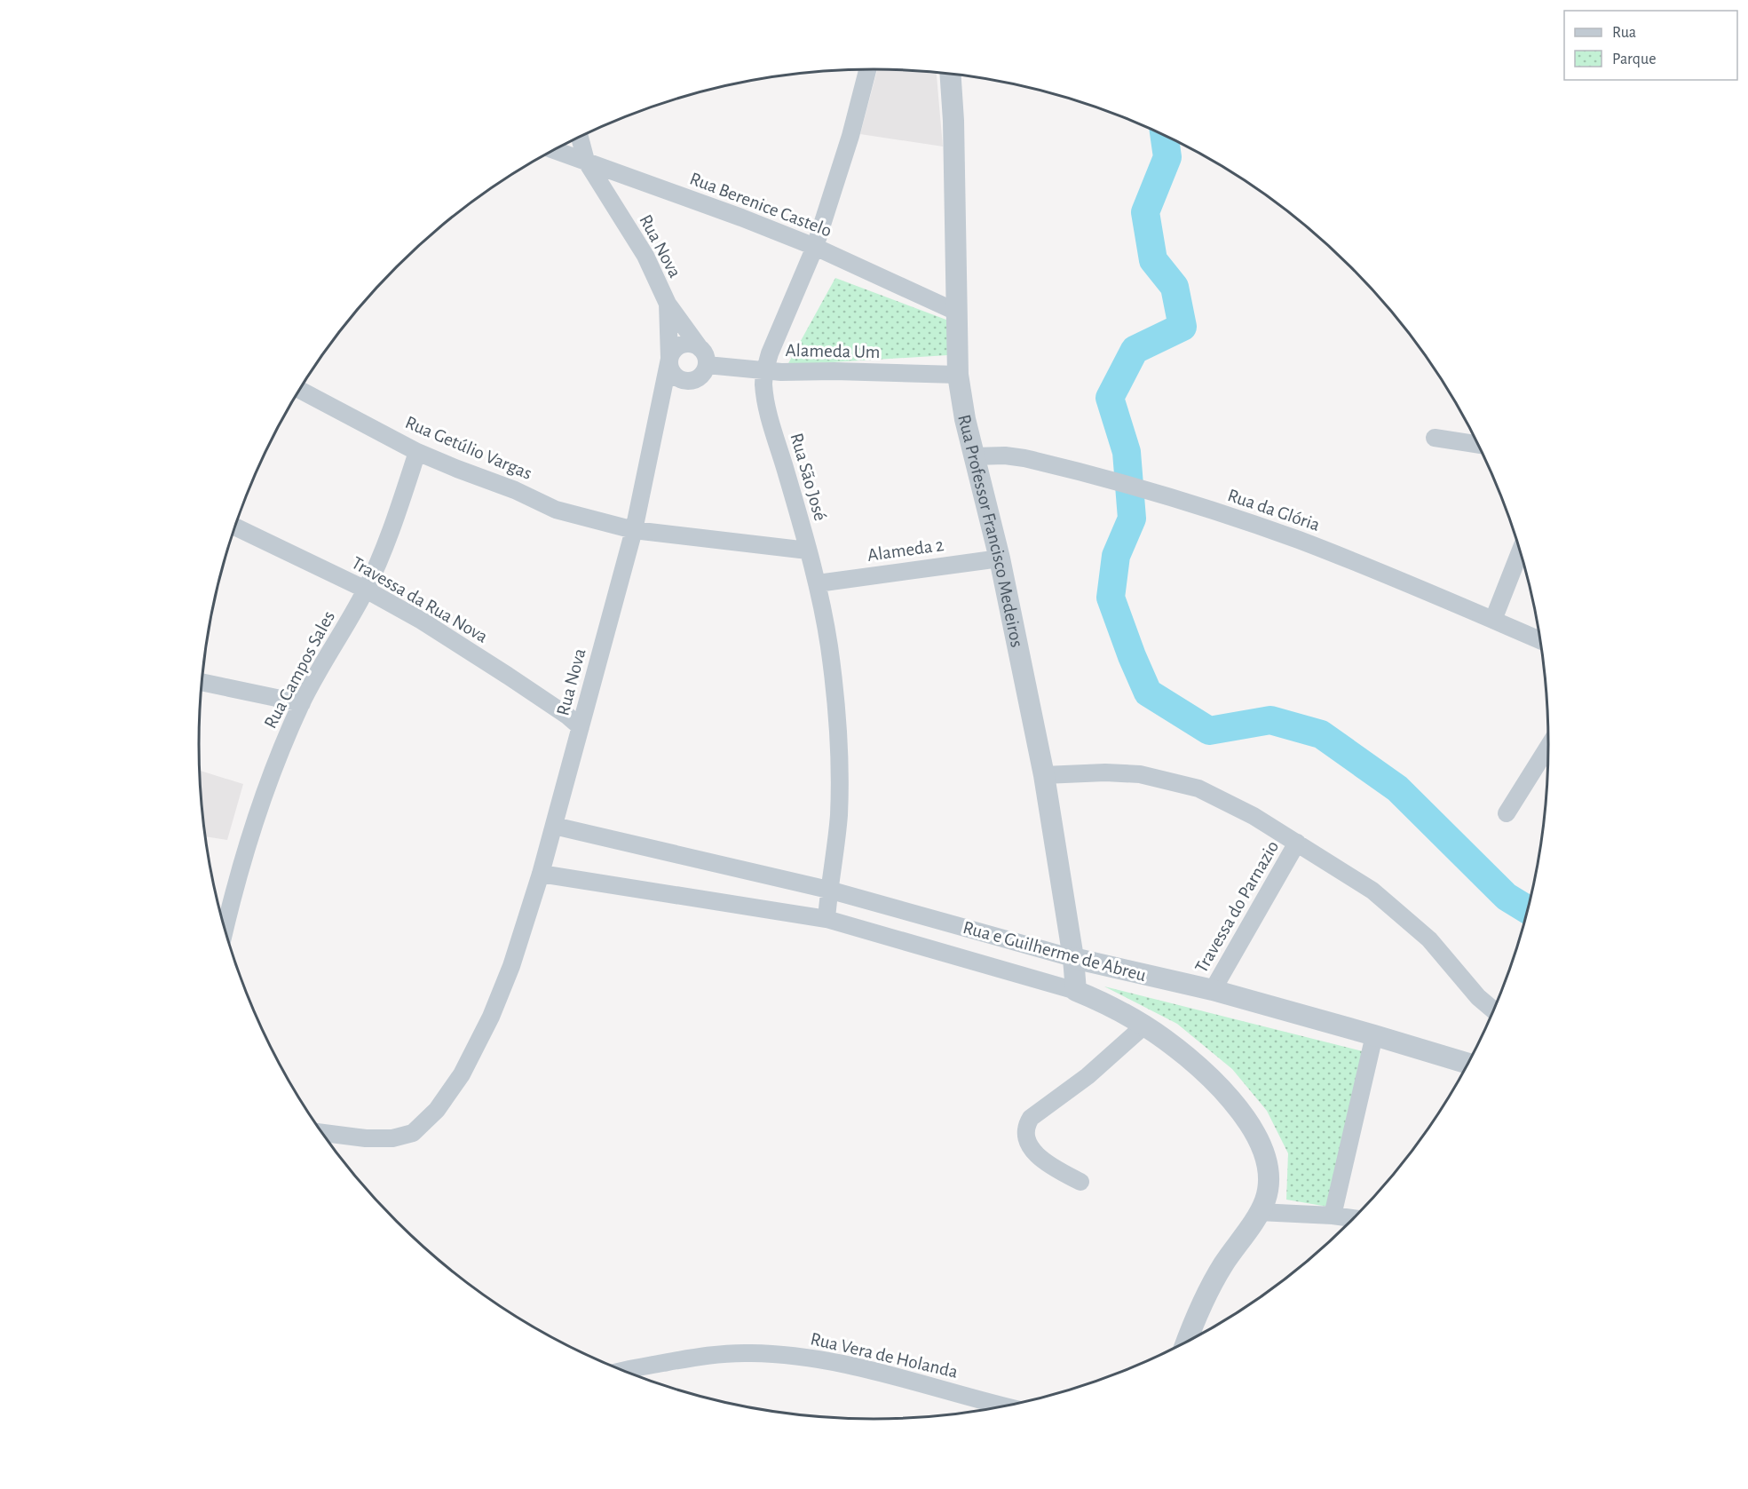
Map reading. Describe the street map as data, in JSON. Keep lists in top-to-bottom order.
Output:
{
  "streets": {
    "street": [
      "Rua Berenice Castelo",
      "Rua Nova",
      "Alameda Um",
      "Rua Getúlio Vargas",
      "Rua São José",
      "Rua da Glória",
      "Rua Professor Francisco Medeiros",
      "Alameda 2",
      "Travessa da Rua Nova",
      "Rua Campos Sales",
      "Travessa do Parnazio",
      "Rua e Guilherme de Abreu",
      "Rua Vera de Holanda"
    ]
  },
  "crossings": [
    ["Rua Berenice Castelo", "Rua Nova"],
    ["Rua Berenice Castelo", "Rua São José"],
    ["Rua Berenice Castelo", "Rua Professor Francisco Medeiros"],
    ["Rua Nova", "Alameda Um"],
    ["Rua Nova", "Rua Getúlio Vargas"],
    ["Rua Nova", "Travessa da Rua Nova"],
    ["Rua Nova", "Rua e Guilherme de Abreu"],
    ["Alameda Um", "Rua São José"],
    ["Alameda Um", "Rua Professor Francisco Medeiros"],
    ["Rua Getúlio Vargas", "Rua Campos Sales"],
    ["Rua São José", "Alameda 2"],
    ["Rua São José", "Rua e Guilherme de Abreu"],
    ["Rua da Glória", "Rua Professor Francisco Medeiros"],
    ["Rua Professor Francisco Medeiros", "Alameda 2"],
    ["Rua Professor Francisco Medeiros", "Travessa do Parnazio"],
    ["Rua Professor Francisco Medeiros", "Rua e Guilherme de Abreu"],
    ["Travessa da Rua Nova", "Rua Campos Sales"],
    ["Travessa do Parnazio", "Rua e Guilherme de Abreu"]
  ],
  "legend": ["Rua", "Parque"]
}
